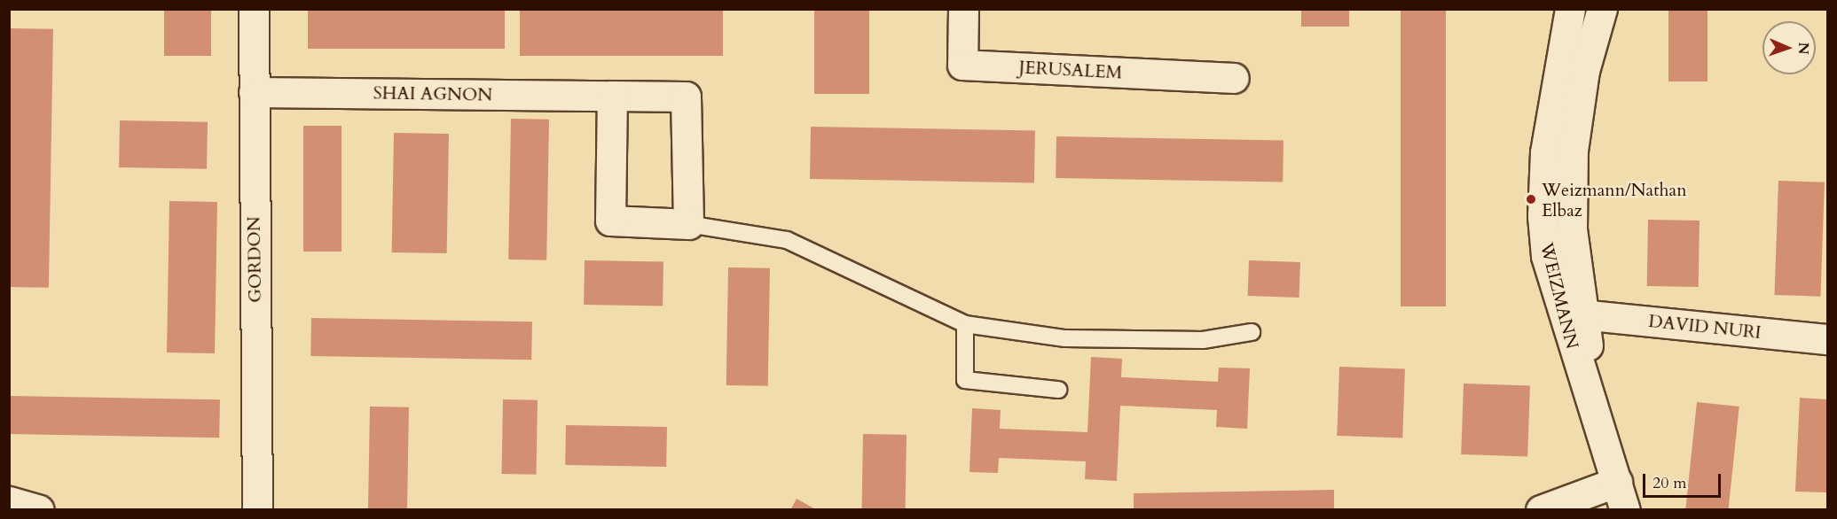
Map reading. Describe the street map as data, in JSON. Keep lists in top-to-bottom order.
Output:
{
  "streets": {
    "street": [
      "JERUSALEM",
      "SHAI AGNON",
      "GORDON",
      "WEIZMANN",
      "DAVID NURI"
    ]
  },
  "crossings": [
    ["SHAI AGNON", "GORDON"],
    ["WEIZMANN", "DAVID NURI"]
  ],
  "places": ["Weizmann/Nathan Elbaz"],
  "scale_bar": "20 m",
  "north": "right"
}
